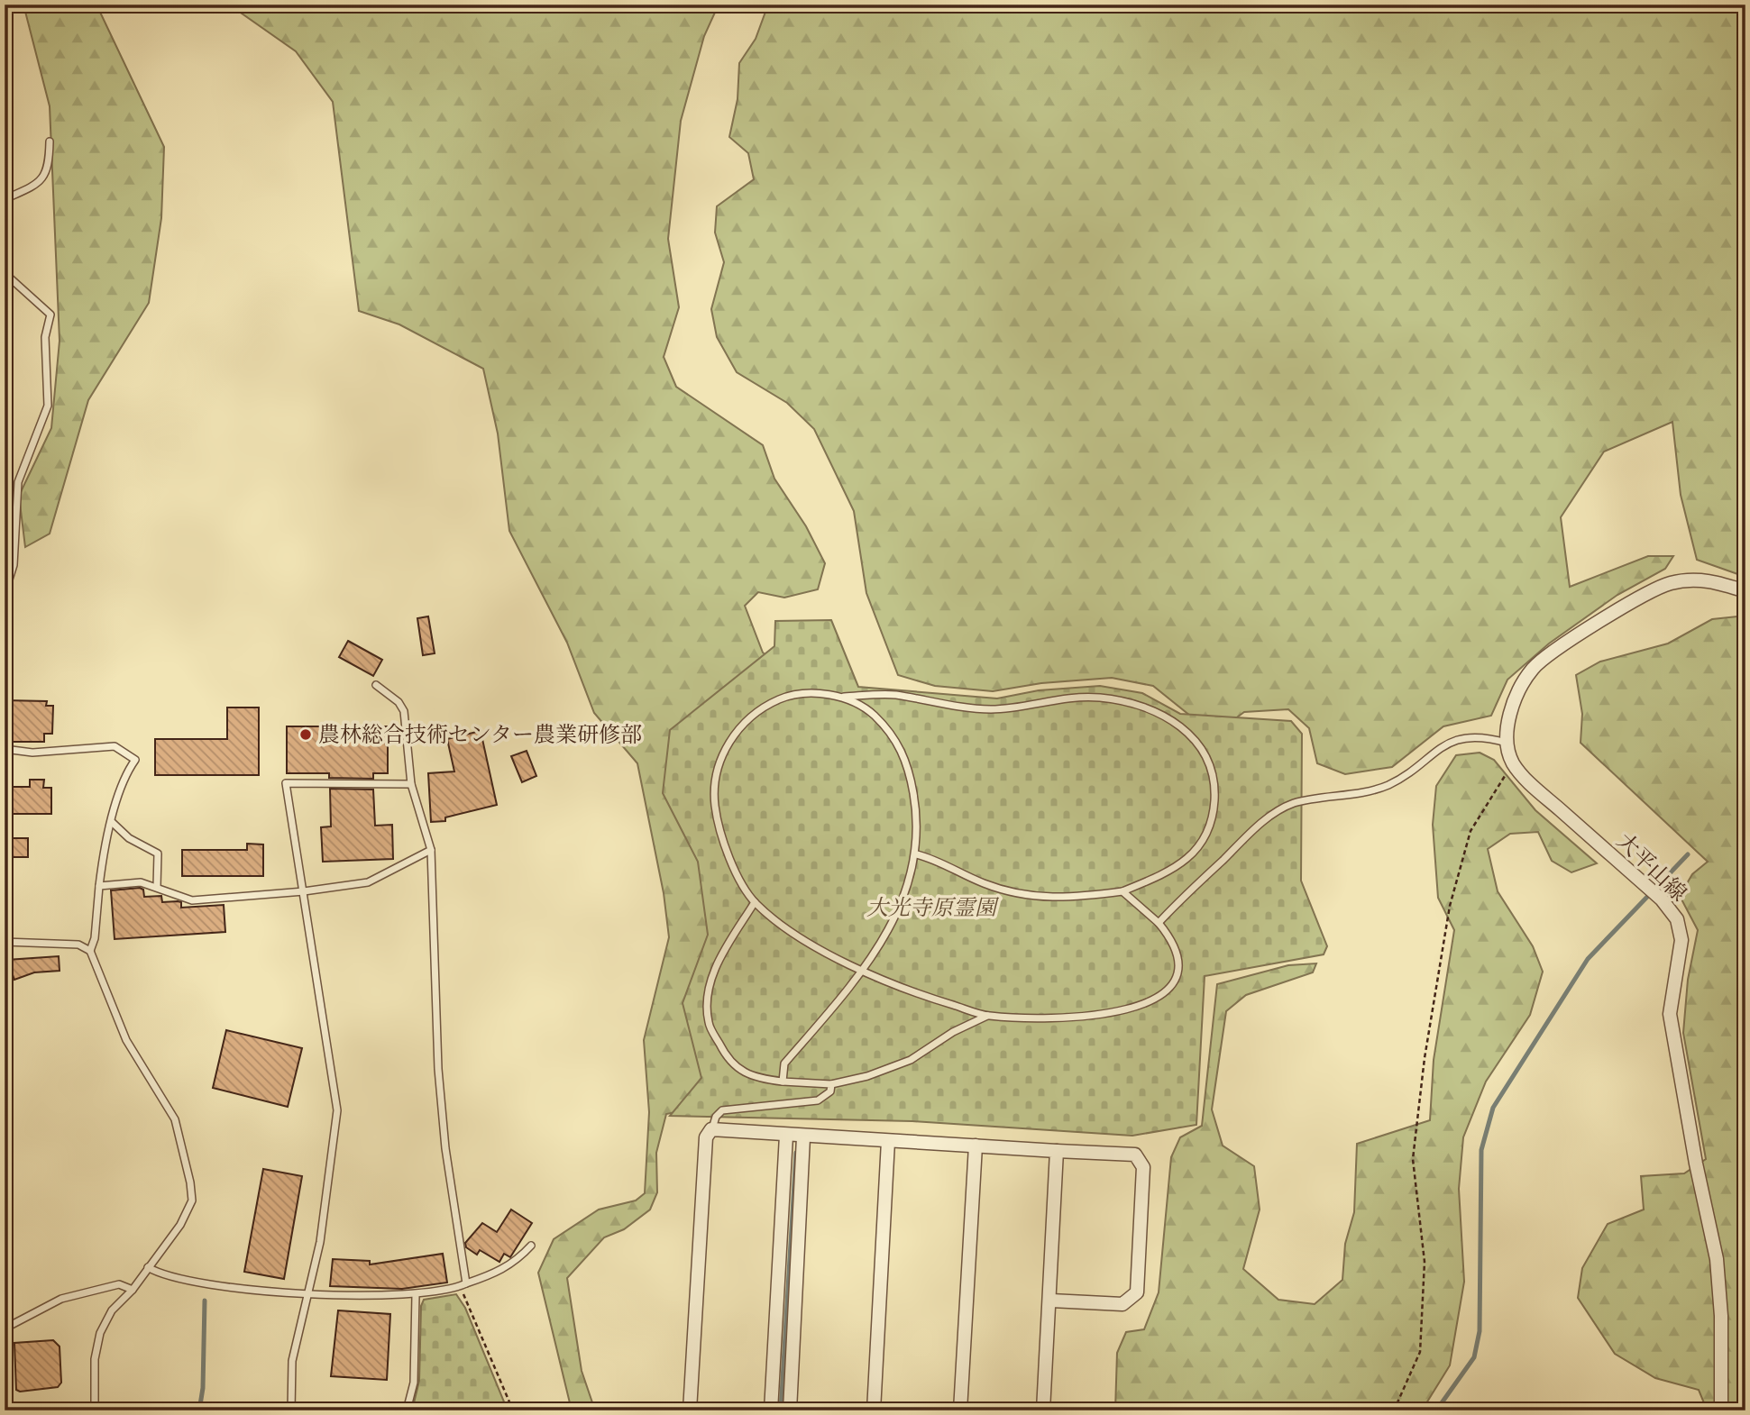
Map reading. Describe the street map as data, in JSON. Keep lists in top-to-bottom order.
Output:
{
  "streets": {
    "street": ["大平山線"]
  },
  "parks": ["大光寺原霊園"],
  "places": ["農林総合技術センター農業研修部"]
}
